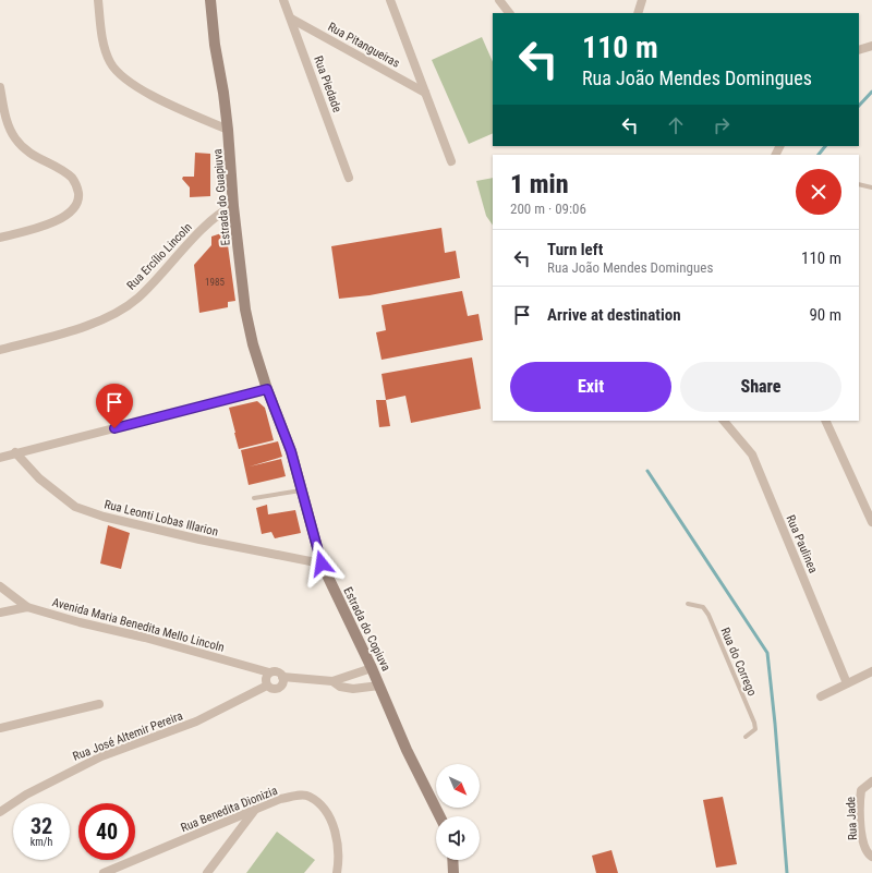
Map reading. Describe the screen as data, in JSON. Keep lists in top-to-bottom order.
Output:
{
  "streets": {
    "street": [
      "Rua Pitangueiras",
      "Rua Piedade",
      "Estrada do Guapiuva",
      "Rua Ercílio Lincoln",
      "Rua Leonti Lobas Illarion",
      "Rua Paulinea",
      "Avenida Maria Benedita Mello Lincoln",
      "Estrada do Copiuva",
      "Rua José Altemir Pereira",
      "Rua Benedita Dionizia",
      "Rua Jade"
    ],
    "lane": ["Rua do Corrego"]
  },
  "crossings": [
    ["Rua Pitangueiras", "Rua Piedade"],
    ["Estrada do Guapiuva", "Rua Ercílio Lincoln"],
    ["Estrada do Guapiuva", "Estrada do Copiuva"],
    ["Rua Leonti Lobas Illarion", "Estrada do Copiuva"],
    ["Avenida Maria Benedita Mello Lincoln", "Rua José Altemir Pereira"]
  ],
  "house_numbers": ["1985"],
  "north": "bottom right",
  "page": {
    "turn": ["110 m", "Rua João Mendes Domingues"],
    "heading": ["1 min", "200 m · 09:06"],
    "list": [
      {
        "name": "Turn left",
        "note": "Rua João Mendes Domingues",
        "value": "110 m"
      },
      {
        "name": "Arrive at destination",
        "value": "90 m"
      }
    ],
    "buttons": ["Exit", "Share"],
    "speed": "32 km/h",
    "limit": "40"
  }
}
